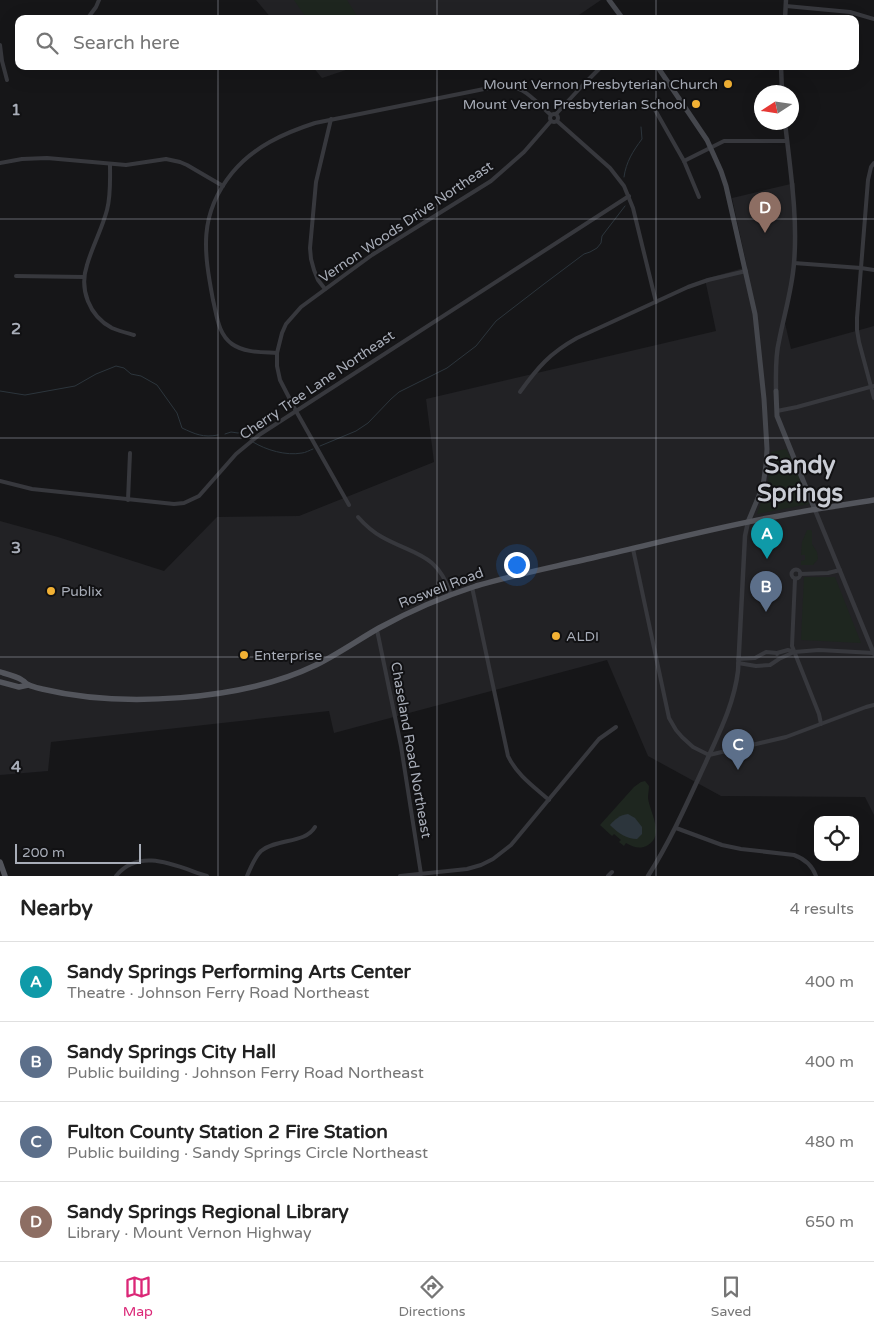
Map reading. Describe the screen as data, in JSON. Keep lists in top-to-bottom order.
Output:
{
  "streets": {
    "main road": ["Roswell Road"],
    "street": ["Vernon Woods Drive Northeast", "Cherry Tree Lane Northeast", "Chaseland Road Northeast"]
  },
  "crossings": [
    ["Vernon Woods Drive Northeast", "Cherry Tree Lane Northeast"],
    ["Roswell Road", "Chaseland Road Northeast"]
  ],
  "districts": ["Sandy Springs"],
  "places": [
    "Mount Vernon Presbyterian Church",
    "Mount Veron Presbyterian School",
    "Publix",
    "ALDI",
    "Enterprise"
  ],
  "scale_bar": "200 m",
  "north": "left",
  "page": {
    "search": "Search here",
    "pins": [
      "D",
      "A",
      "B",
      "C"
    ],
    "scale": "200 m",
    "heading": ["Nearby", "4 results"],
    "list": [
      {
        "mark": "A",
        "name": "Sandy Springs Performing Arts Center",
        "note": "Theatre · Johnson Ferry Road Northeast",
        "value": "400 m"
      },
      {
        "mark": "B",
        "name": "Sandy Springs City Hall",
        "note": "Public building · Johnson Ferry Road Northeast",
        "value": "400 m"
      },
      {
        "mark": "C",
        "name": "Fulton County Station 2 Fire Station",
        "note": "Public building · Sandy Springs Circle Northeast",
        "value": "480 m"
      },
      {
        "mark": "D",
        "name": "Sandy Springs Regional Library",
        "note": "Library · Mount Vernon Highway",
        "value": "650 m"
      }
    ],
    "nav": ["Map", "Directions", "Saved"]
  },
  "grid": {
    "rows": [
      "1",
      "2",
      "3",
      "4"
    ]
  }
}
